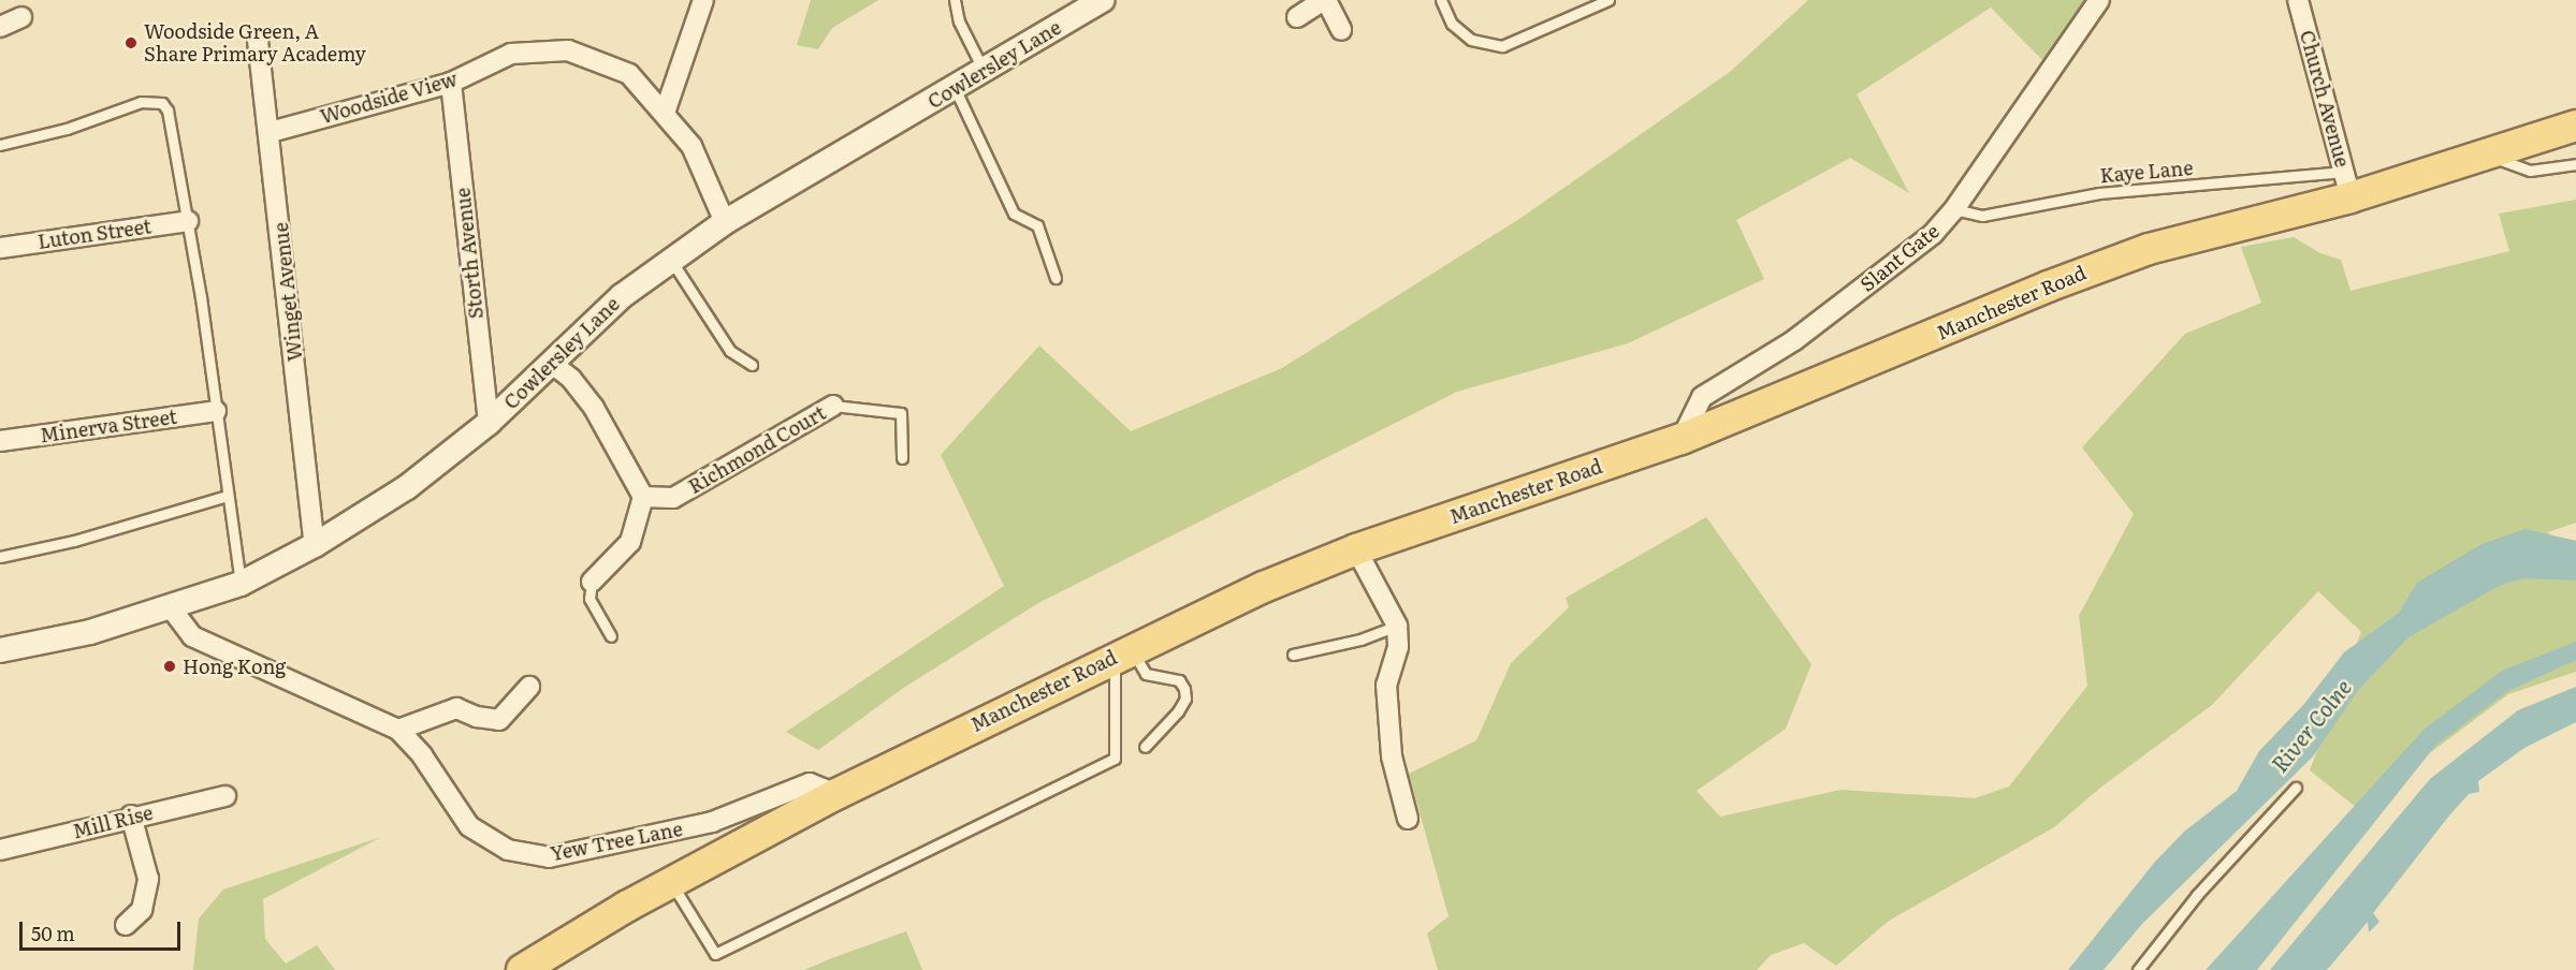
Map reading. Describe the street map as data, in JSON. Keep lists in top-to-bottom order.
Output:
{
  "streets": {
    "main road": ["Manchester Road"],
    "street": [
      "Cowlersley Lane",
      "Woodside View",
      "Church Avenue",
      "Luton Street",
      "Storth Avenue",
      "Slant Gate",
      "Winget Avenue",
      "Minerva Street",
      "Richmond Court",
      "Mill Rise",
      "Yew Tree Lane"
    ],
    "lane": ["Kaye Lane"]
  },
  "crossings": [
    ["Cowlersley Lane", "Woodside View"],
    ["Cowlersley Lane", "Storth Avenue"],
    ["Cowlersley Lane", "Winget Avenue"],
    ["Cowlersley Lane", "Yew Tree Lane"],
    ["Woodside View", "Storth Avenue"],
    ["Woodside View", "Winget Avenue"],
    ["Church Avenue", "Kaye Lane"],
    ["Church Avenue", "Manchester Road"],
    ["Kaye Lane", "Slant Gate"],
    ["Kaye Lane", "Manchester Road"],
    ["Slant Gate", "Manchester Road"],
    ["Manchester Road", "Yew Tree Lane"]
  ],
  "water": ["River Colne"],
  "places": ["Woodside Green, A Share Primary Academy", "Hong Kong"],
  "scale_bar": "50 m"
}
